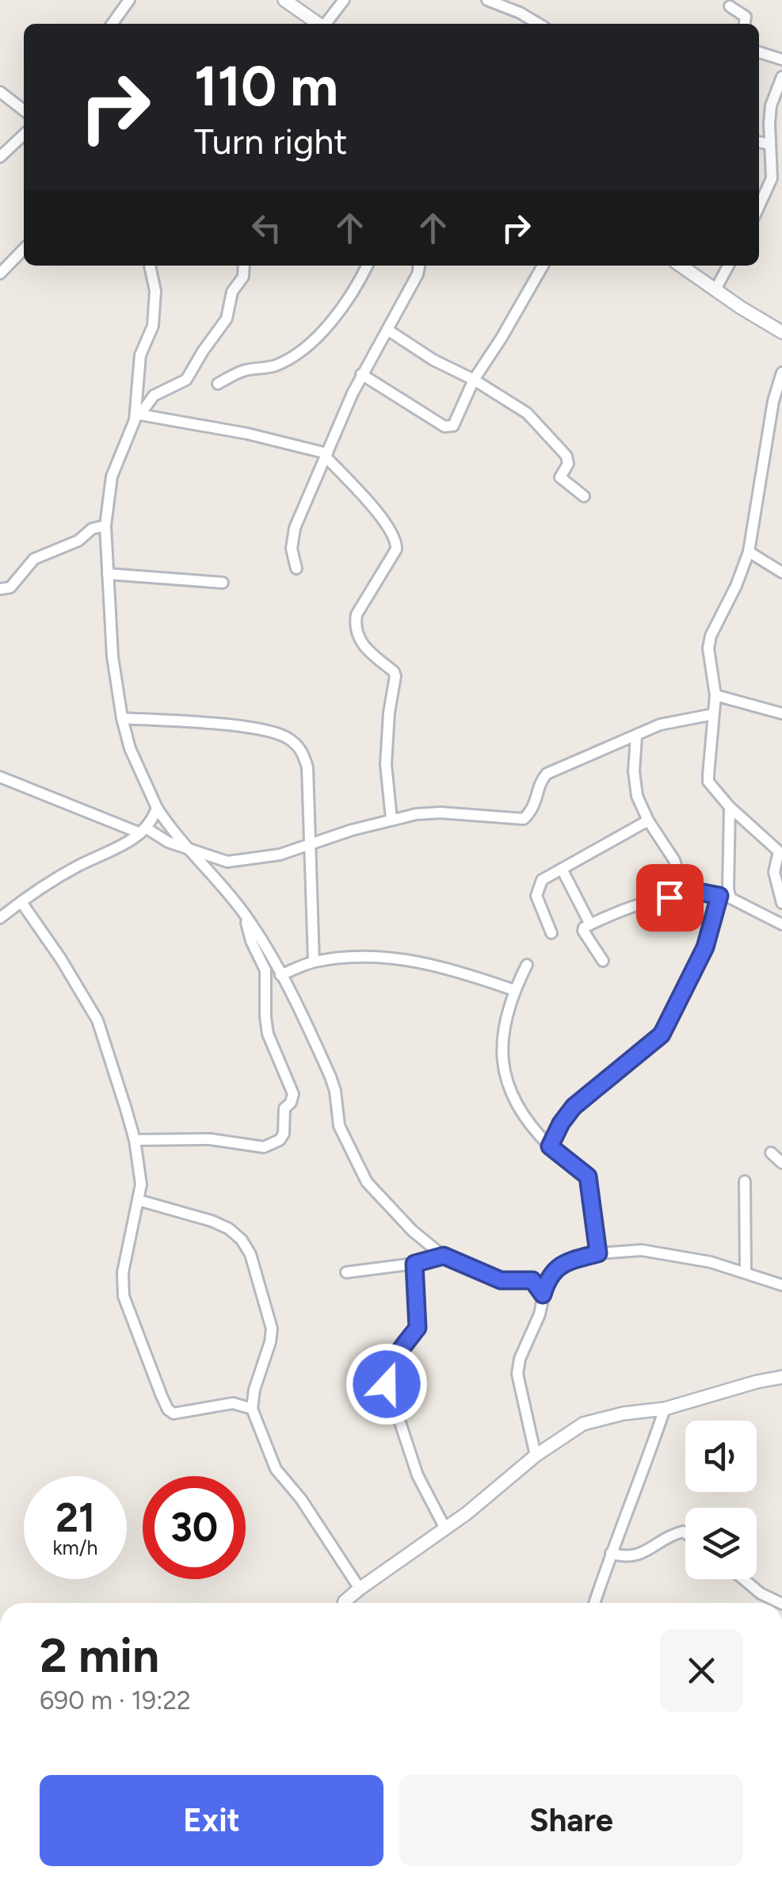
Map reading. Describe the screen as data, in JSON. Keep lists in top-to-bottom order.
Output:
{
  "page": {
    "turn": ["110 m", "Turn right"],
    "speed": "21 km/h",
    "limit": "30",
    "heading": ["2 min", "690 m · 19:22"],
    "buttons": ["Exit", "Share"]
  }
}
